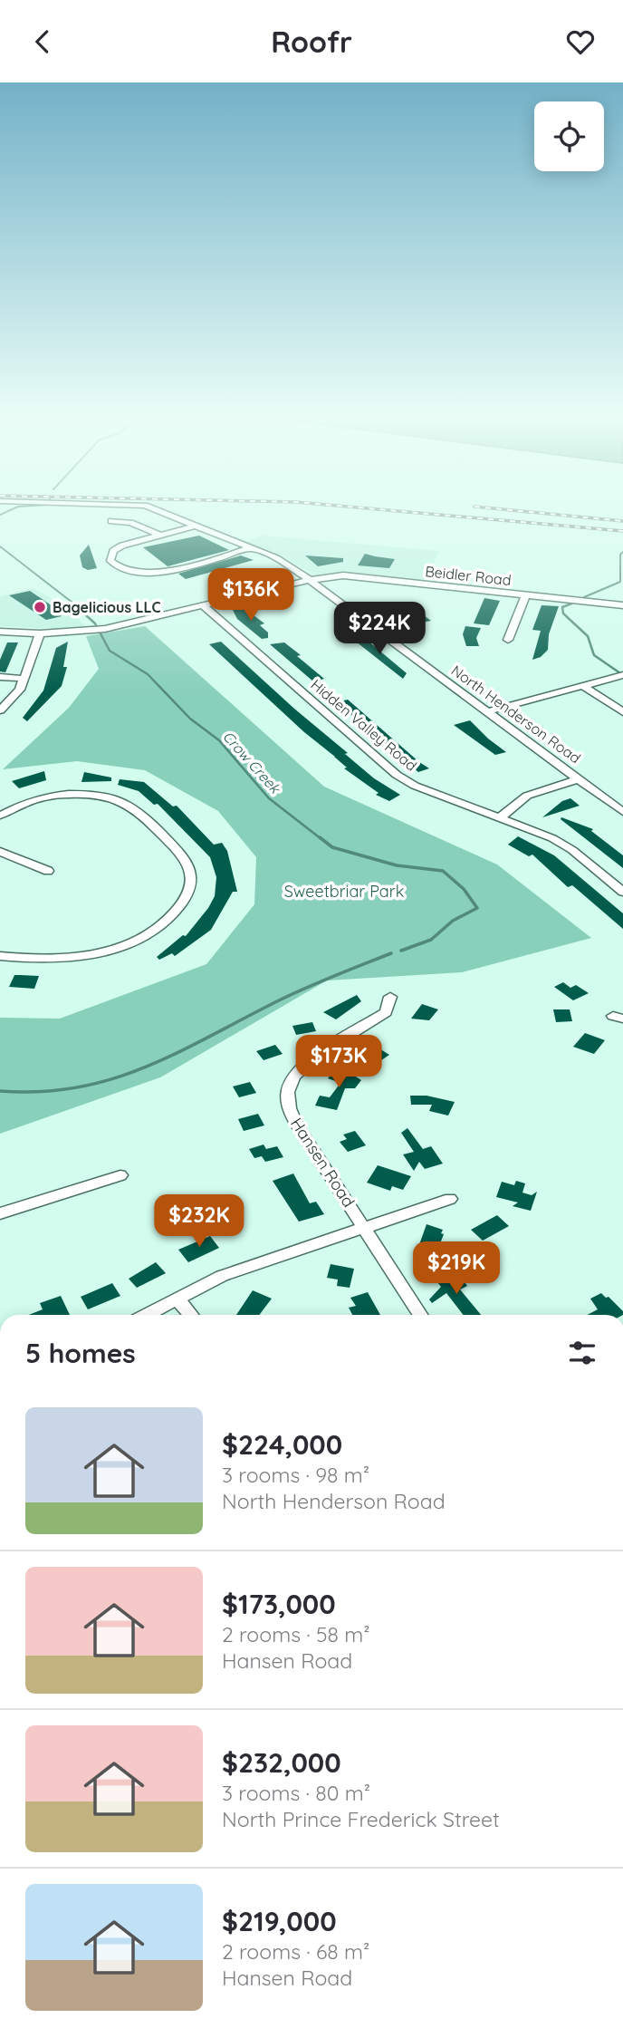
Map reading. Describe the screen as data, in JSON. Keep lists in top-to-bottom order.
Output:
{
  "streets": {
    "street": [
      "Beidler Road",
      "North Henderson Road",
      "Hidden Valley Road",
      "Hansen Road"
    ]
  },
  "crossings": [
    ["Beidler Road", "North Henderson Road"],
    ["Beidler Road", "Hidden Valley Road"]
  ],
  "water": ["Crow Creek"],
  "parks": ["Sweetbriar Park"],
  "places": ["Bagelicious LLC"],
  "page": {
    "header": "Roofr",
    "price": [
      "$136K",
      "$224K",
      "$173K",
      "$232K",
      "$219K"
    ],
    "heading": "5 homes",
    "list": [
      {
        "name": "$224,000",
        "note": "3 rooms · 98 m² · North Henderson Road"
      },
      {
        "name": "$173,000",
        "note": "2 rooms · 58 m² · Hansen Road"
      },
      {
        "name": "$232,000",
        "note": "3 rooms · 80 m² · North Prince Frederick Street"
      },
      {
        "name": "$219,000",
        "note": "2 rooms · 68 m² · Hansen Road"
      }
    ]
  }
}
